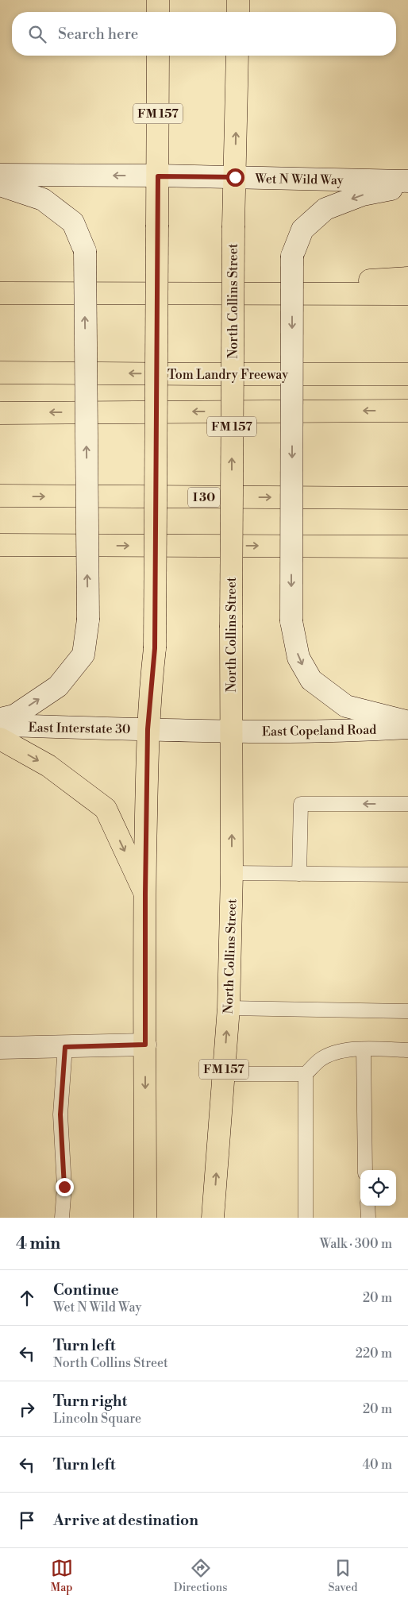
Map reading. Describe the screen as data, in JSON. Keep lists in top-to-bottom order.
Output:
{
  "streets": {
    "main road": [
      "FM 157",
      "Wet N Wild Way",
      "North Collins Street",
      "Tom Landry Freeway",
      "I 30",
      "East Interstate 30",
      "East Copeland Road"
    ]
  },
  "crossings": [
    ["FM 157", "Wet N Wild Way"],
    ["FM 157", "East Interstate 30"],
    ["Wet N Wild Way", "North Collins Street"],
    ["North Collins Street", "East Interstate 30"],
    ["North Collins Street", "East Copeland Road"],
    ["East Interstate 30", "East Copeland Road"]
  ],
  "page": {
    "search": "Search here",
    "heading": ["4 min", "Walk · 300 m"],
    "list": [
      ["Continue", "Wet N Wild Way", "20 m"],
      ["Turn left", "North Collins Street", "220 m"],
      ["Turn right", "Lincoln Square", "20 m"],
      ["Turn left", "40 m"],
      "Arrive at destination"
    ],
    "nav": ["Map", "Directions", "Saved"]
  }
}
